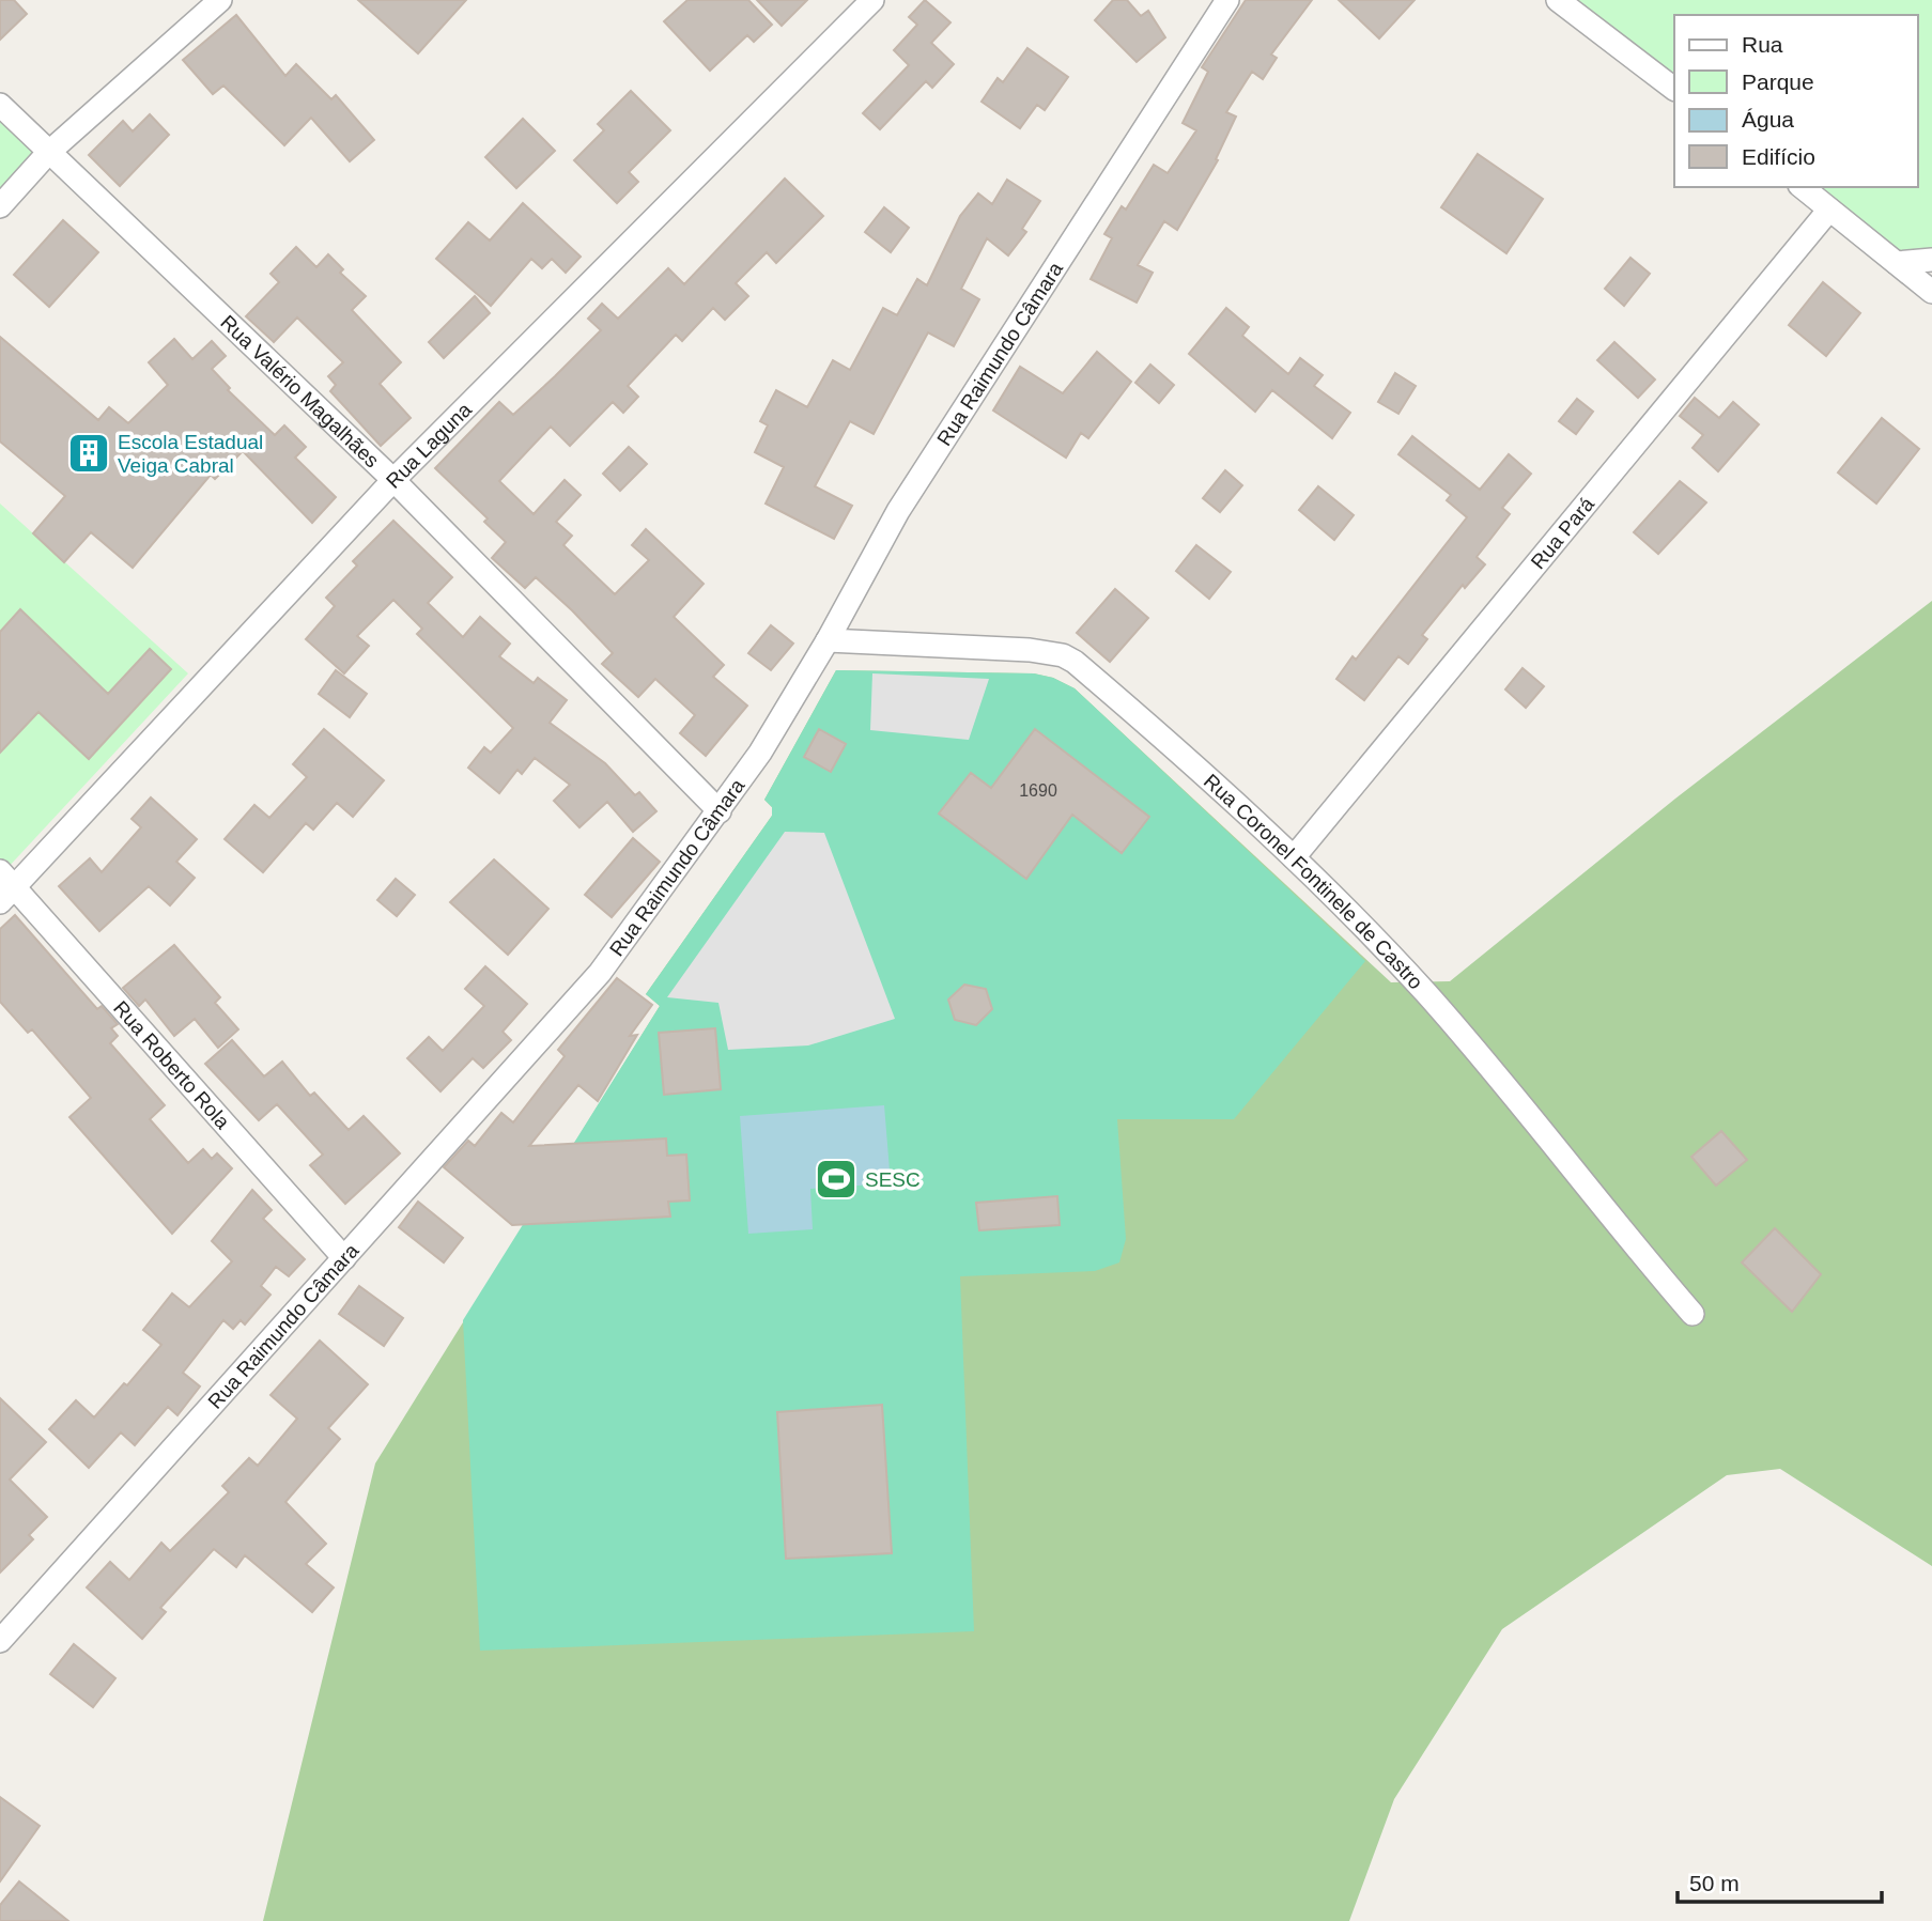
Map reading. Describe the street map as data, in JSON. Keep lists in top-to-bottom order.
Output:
{
  "streets": {
    "street": [
      "Rua Raimundo Câmara",
      "Rua Valério Magalhães",
      "Rua Laguna",
      "Rua Pará",
      "Rua Coronel Fontinele de Castro",
      "Rua Roberto Rola"
    ]
  },
  "crossings": [
    ["Rua Raimundo Câmara", "Rua Valério Magalhães"],
    ["Rua Raimundo Câmara", "Rua Coronel Fontinele de Castro"],
    ["Rua Raimundo Câmara", "Rua Roberto Rola"],
    ["Rua Valério Magalhães", "Rua Laguna"],
    ["Rua Laguna", "Rua Roberto Rola"],
    ["Rua Pará", "Rua Coronel Fontinele de Castro"]
  ],
  "places": {
    "building": ["Escola Estadual Veiga Cabral"],
    "sports": ["SESC"]
  },
  "house_numbers": ["1690"],
  "legend": [
    "Rua",
    "Parque",
    "Água",
    "Edifício"
  ],
  "scale_bar": "50 m"
}
